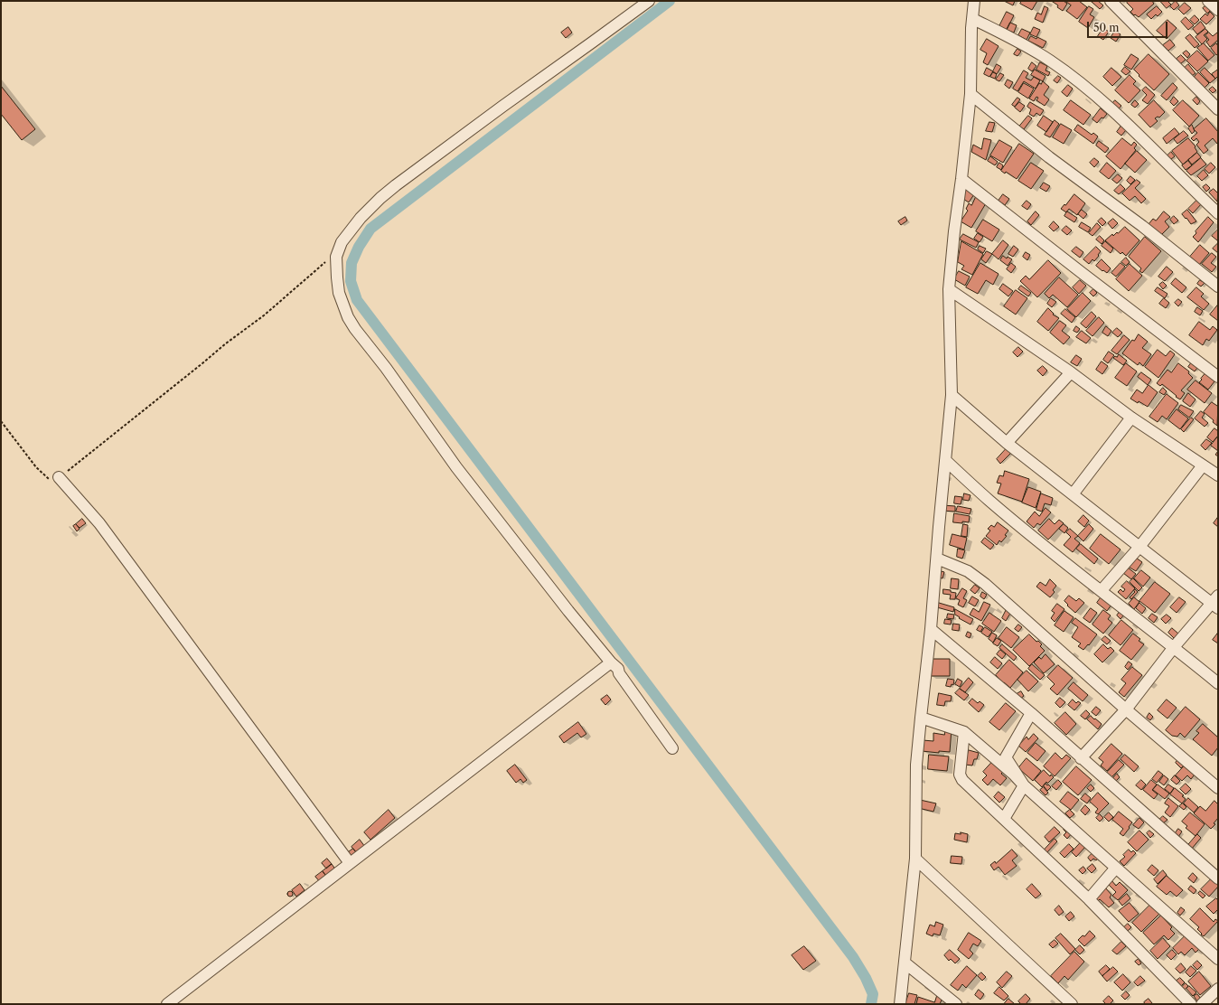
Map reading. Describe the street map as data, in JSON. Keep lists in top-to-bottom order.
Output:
{
  "scale_bar": "50 m"
}
